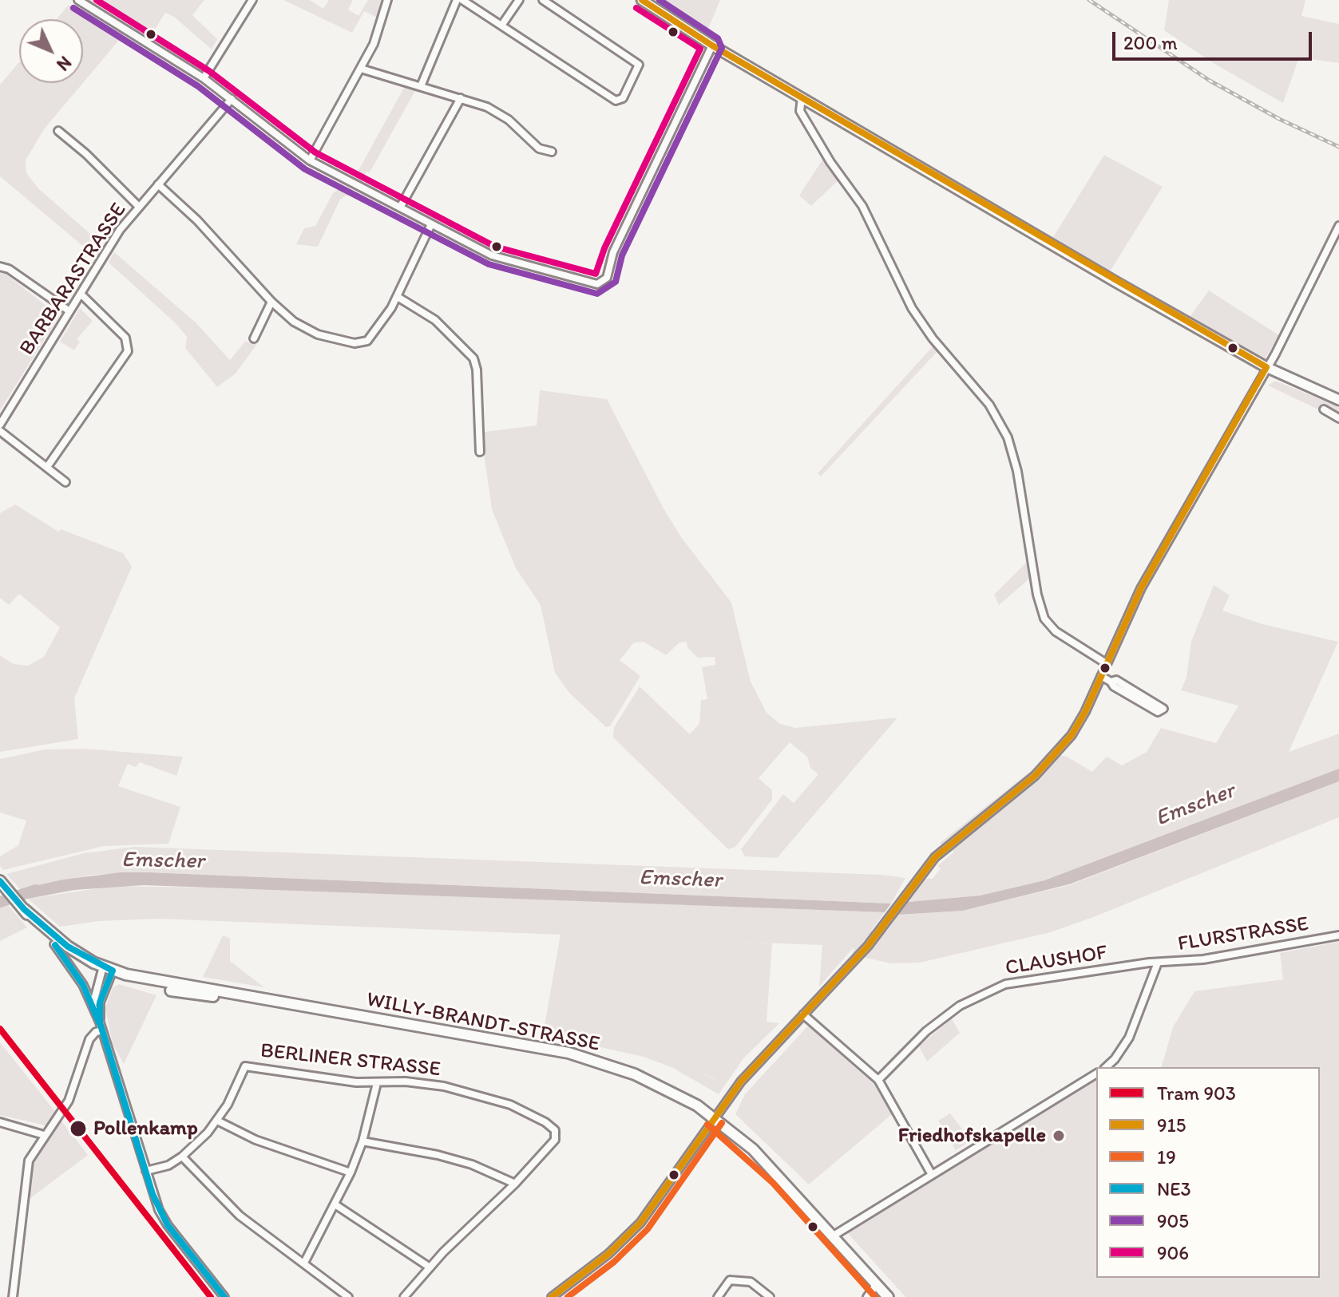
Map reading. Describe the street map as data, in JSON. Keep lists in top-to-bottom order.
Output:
{
  "streets": {
    "main road": ["WILLY-BRANDT-STRASSE"],
    "street": [
      "BARBARASTRASSE",
      "FLURSTRASSE",
      "CLAUSHOF",
      "BERLINER STRASSE"
    ]
  },
  "crossings": [
    ["FLURSTRASSE", "CLAUSHOF"]
  ],
  "water": ["Emscher"],
  "places": ["Pollenkamp", "Friedhofskapelle"],
  "lines": [
    "transit line 915",
    "transit line 905",
    "transit line 906",
    "transit line NE3",
    "tram line 903",
    "transit line 19"
  ],
  "legend": [
    "Tram 903",
    "915",
    "19",
    "NE3",
    "905",
    "906"
  ],
  "scale_bar": "200 m",
  "north": "bottom right"
}
